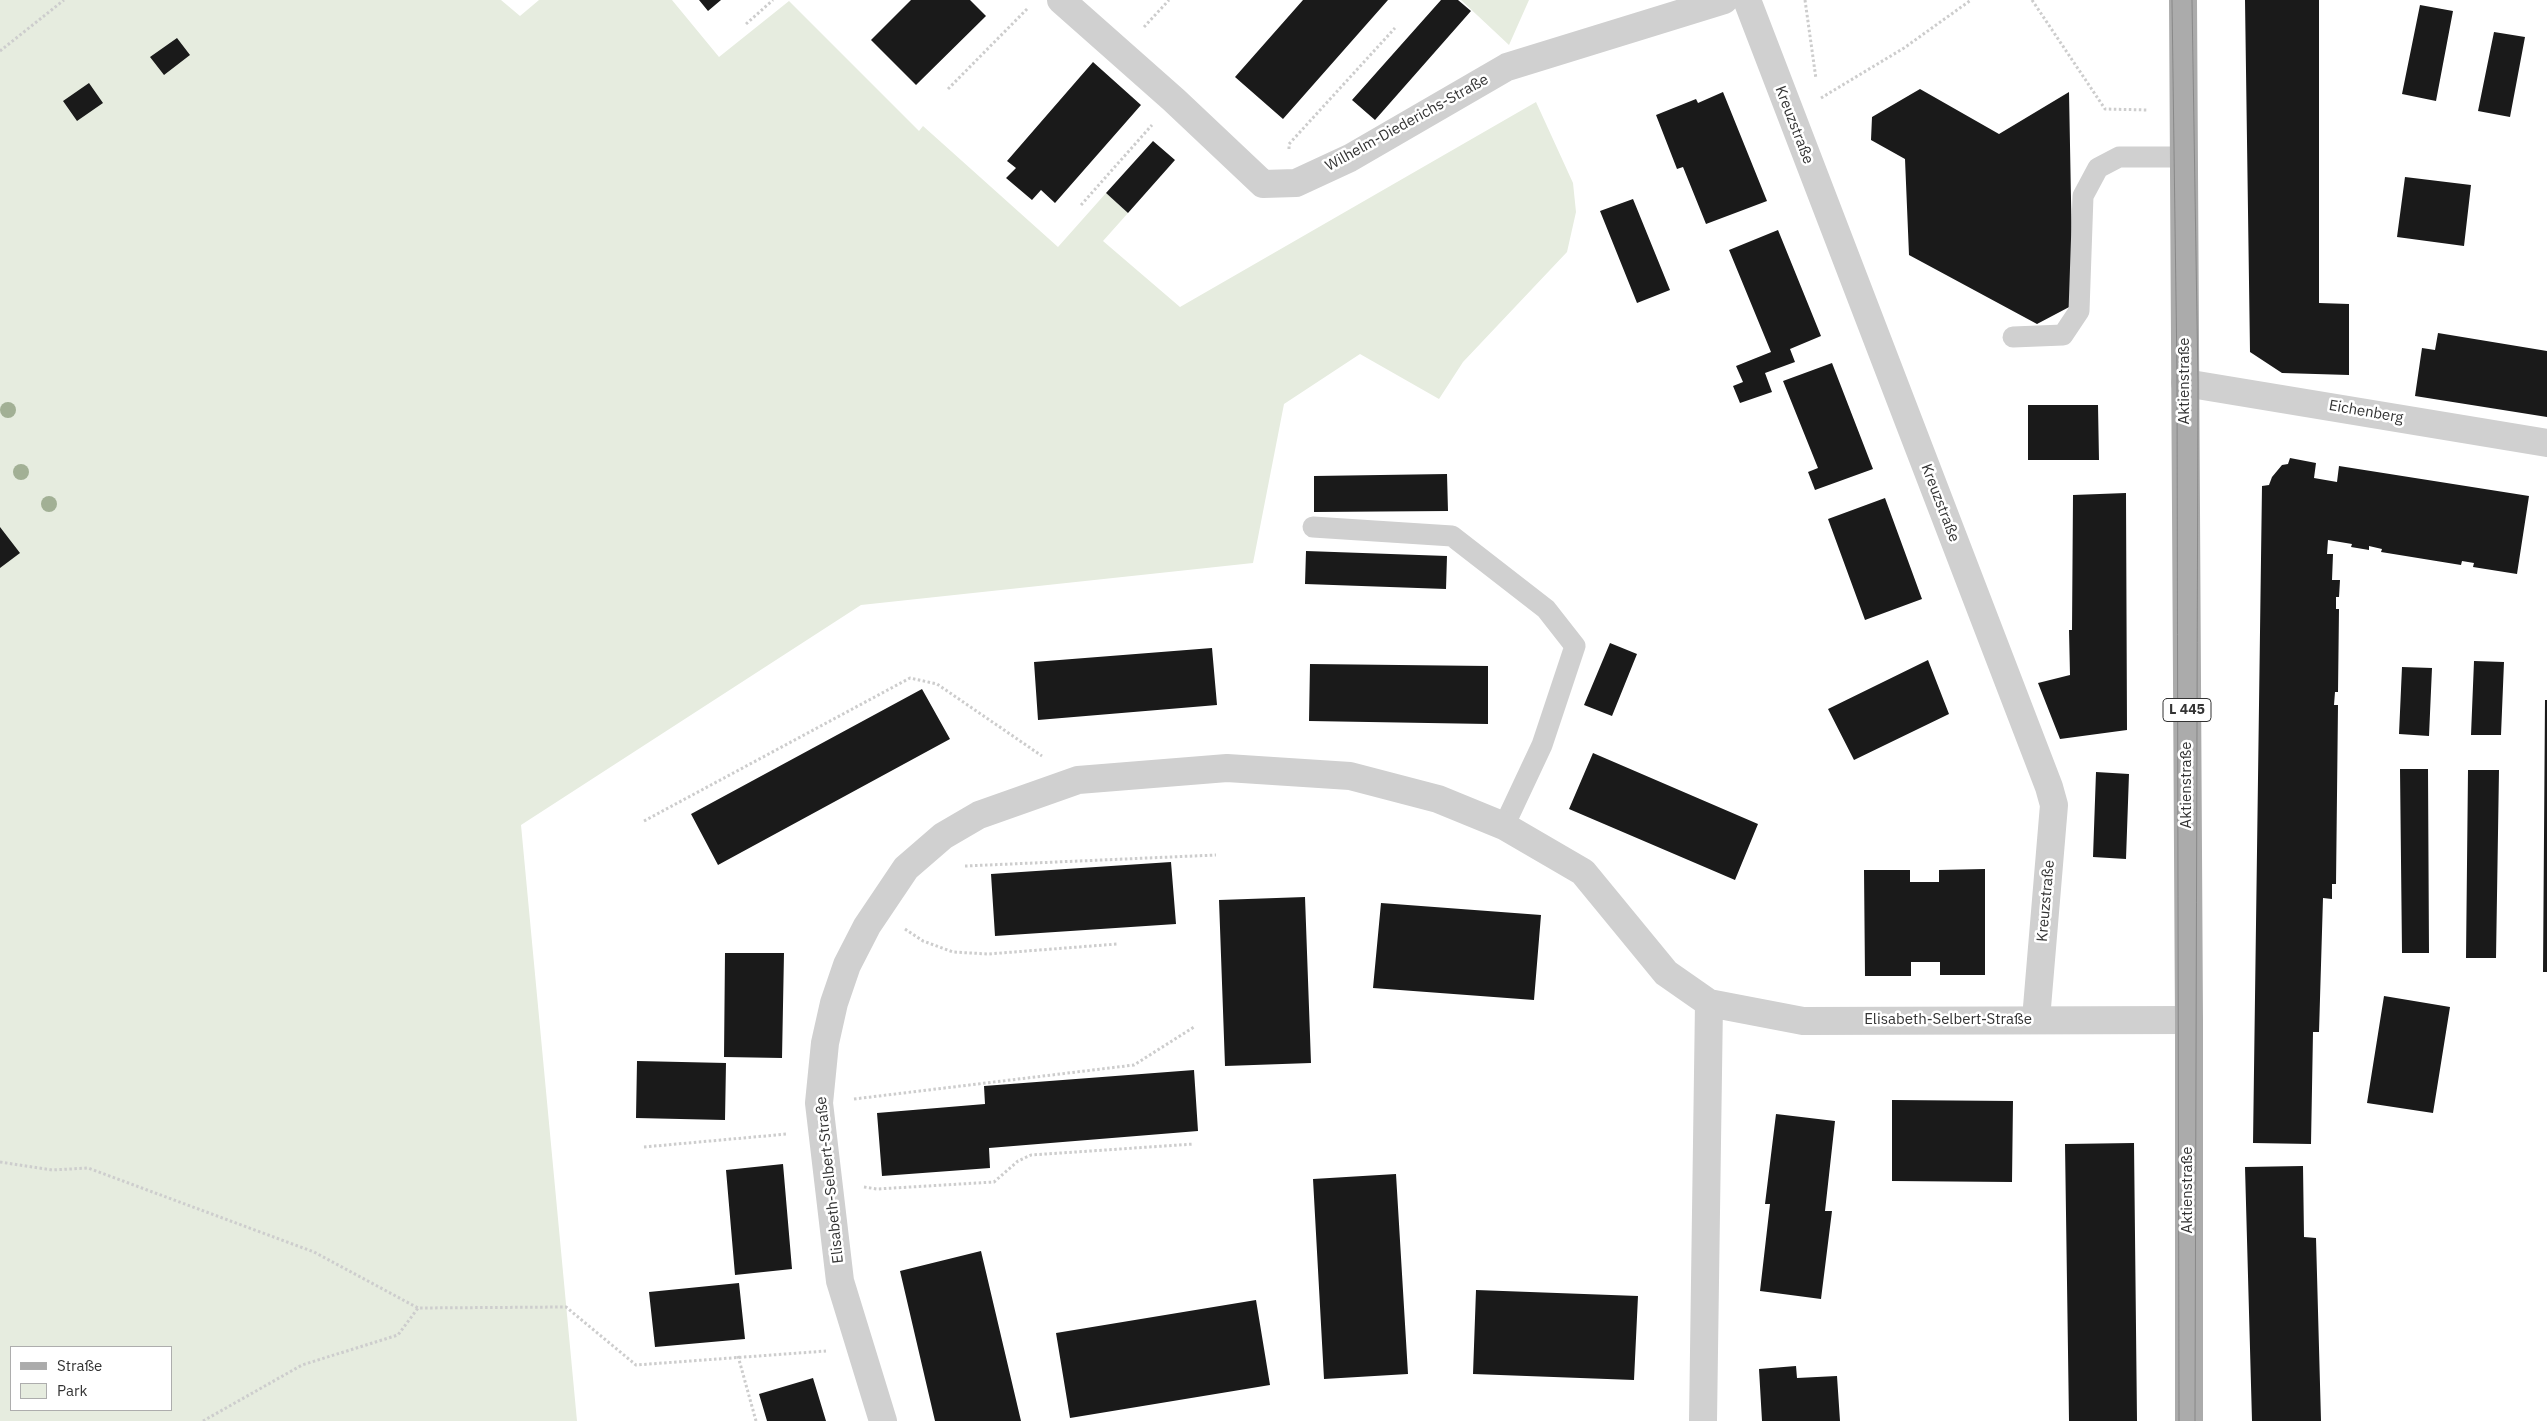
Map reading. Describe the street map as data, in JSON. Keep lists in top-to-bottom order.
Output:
{
  "streets": {
    "main road": ["Aktienstraße", "L 445"],
    "street": [
      "Wilhelm-Diederichs-Straße",
      "Kreuzstraße",
      "Eichenberg",
      "Elisabeth-Selbert-Straße"
    ]
  },
  "crossings": [
    ["Kreuzstraße", "Elisabeth-Selbert-Straße"],
    ["Aktienstraße", "Eichenberg"],
    ["Aktienstraße", "Elisabeth-Selbert-Straße"]
  ],
  "legend": ["Straße", "Park"]
}
